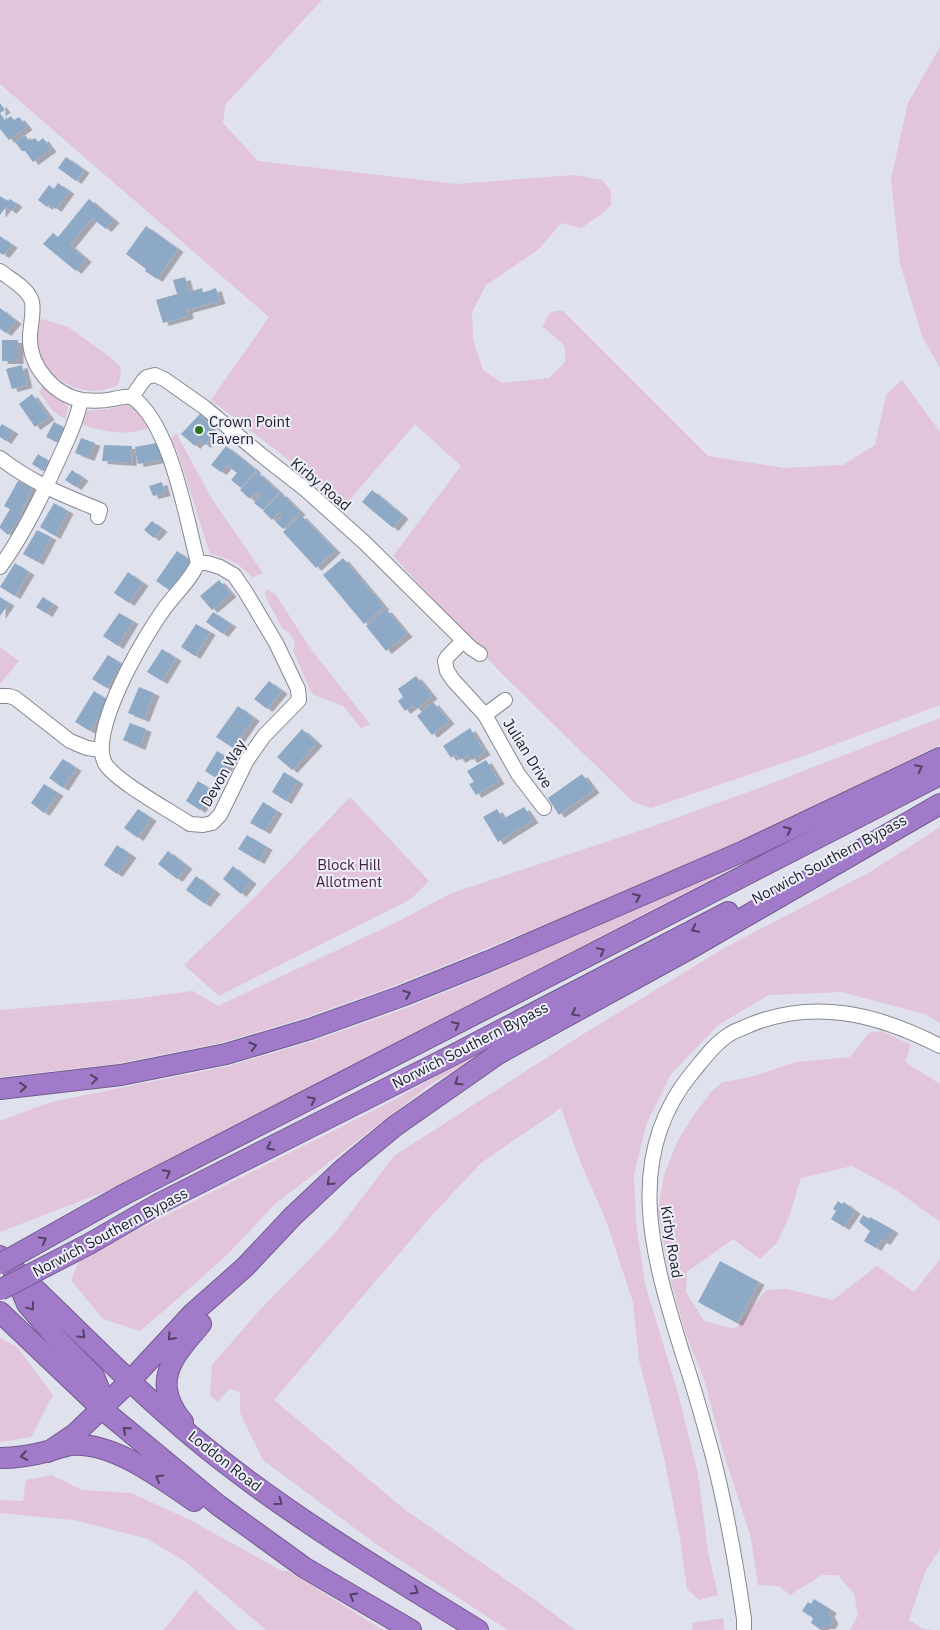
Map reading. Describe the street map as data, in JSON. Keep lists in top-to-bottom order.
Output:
{
  "streets": {
    "highway": ["Norwich Southern Bypass", "Loddon Road"],
    "street": ["Kirby Road", "Julian Drive", "Devon Way"]
  },
  "crossings": [
    ["Kirby Road", "Julian Drive"],
    ["Norwich Southern Bypass", "Loddon Road"]
  ],
  "parks": ["Block Hill Allotment"],
  "places": ["Crown Point Tavern"]
}
